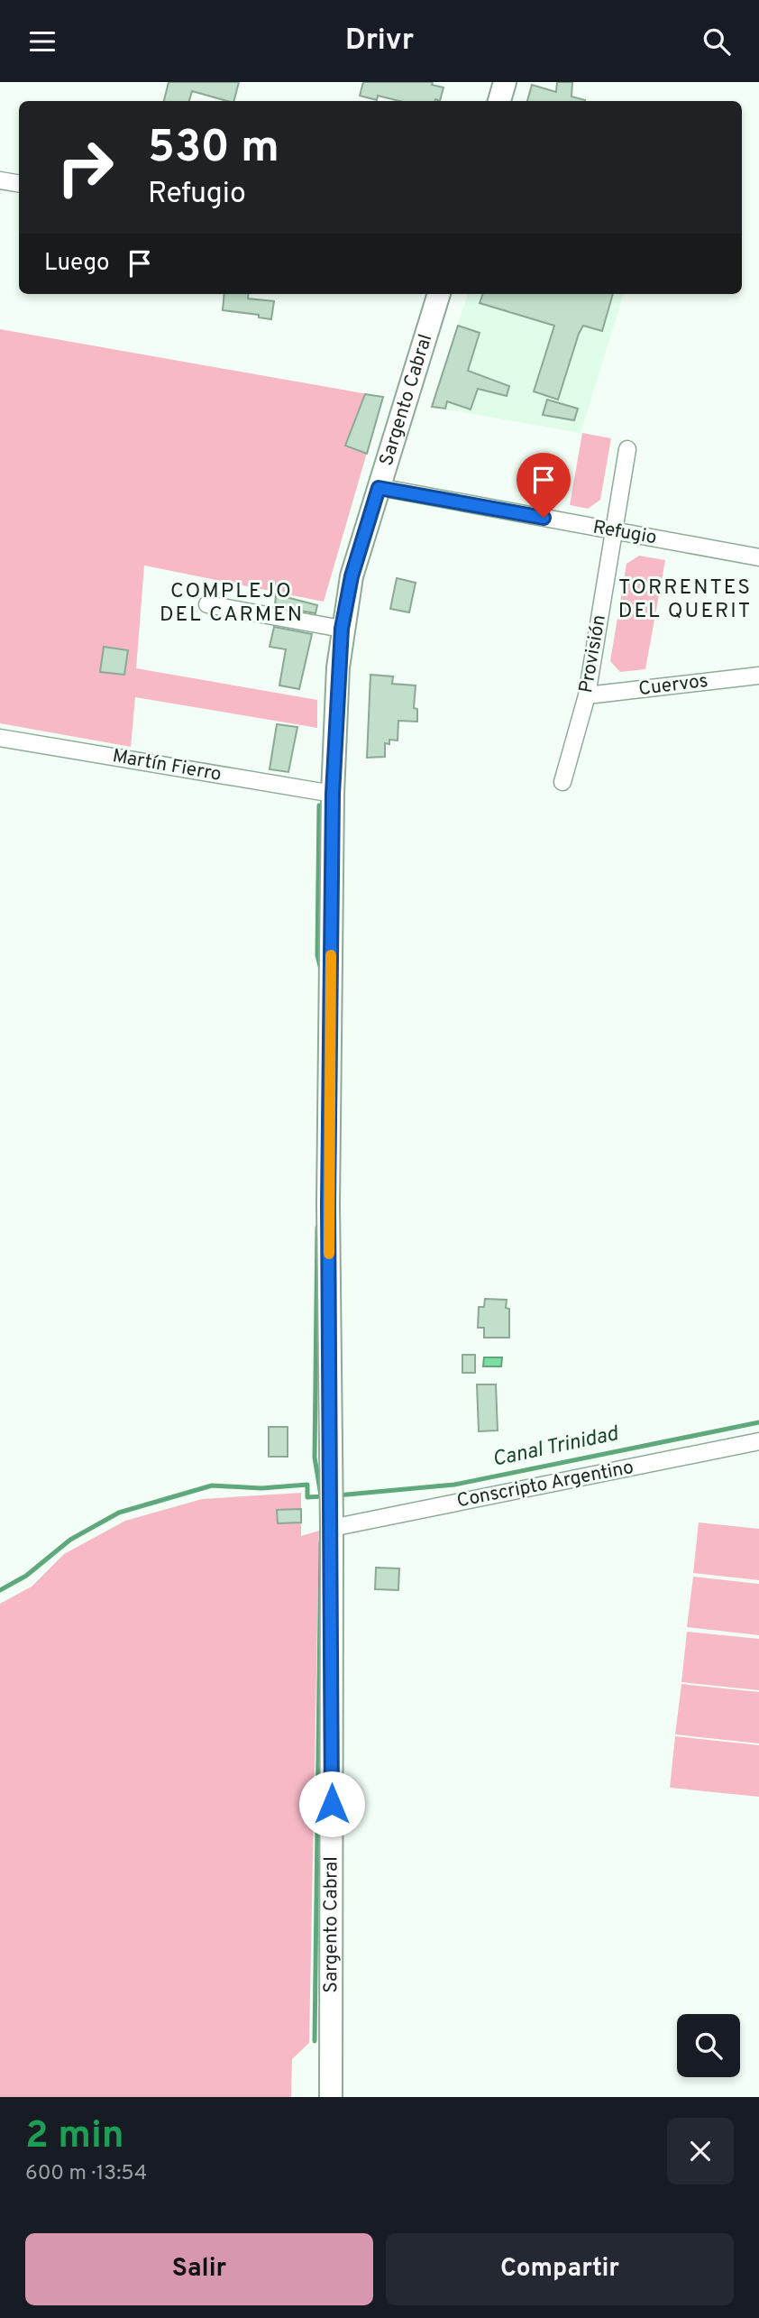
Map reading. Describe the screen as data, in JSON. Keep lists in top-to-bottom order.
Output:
{
  "streets": {
    "main road": ["Sargento Cabral"],
    "street": [
      "Refugio",
      "Provisión",
      "Cuervos",
      "Martín Fierro",
      "Conscripto Argentino"
    ]
  },
  "crossings": [
    ["Sargento Cabral", "Refugio"],
    ["Sargento Cabral", "Martín Fierro"],
    ["Sargento Cabral", "Conscripto Argentino"],
    ["Refugio", "Provisión"],
    ["Provisión", "Cuervos"]
  ],
  "districts": ["TORRENTES DEL QUERIT", "COMPLEJO DEL CARMEN"],
  "water": ["Canal Trinidad"],
  "page": {
    "header": "Drivr",
    "turn": ["530 m", "Refugio"],
    "then": "Luego",
    "heading": ["2 min", "600 m · 13:54"],
    "buttons": ["Salir", "Compartir"]
  }
}
